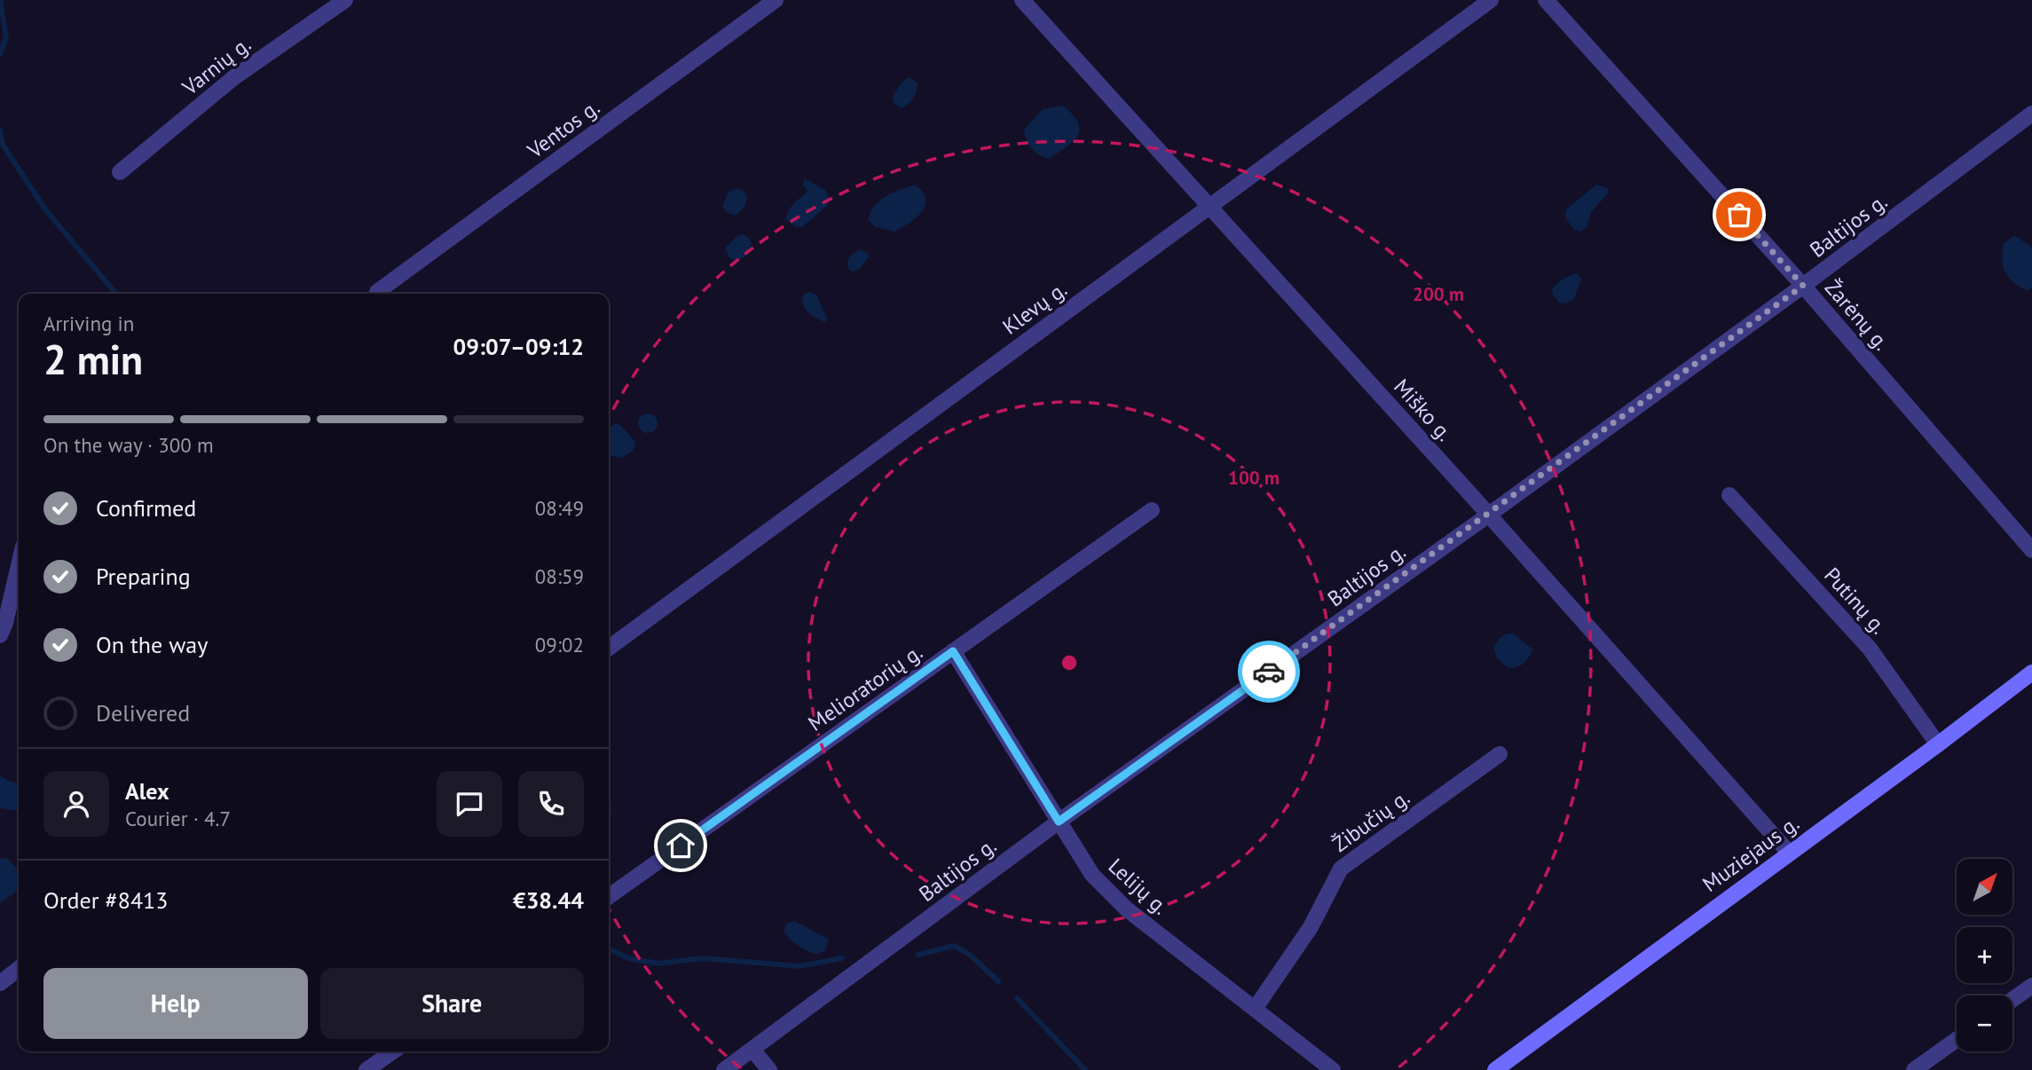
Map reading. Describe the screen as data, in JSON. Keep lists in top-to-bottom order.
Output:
{
  "streets": {
    "main road": ["Muziejaus g."],
    "street": [
      "Varnių g.",
      "Ventos g.",
      "Baltijos g.",
      "Klevų g.",
      "Žarėnų g.",
      "Miško g.",
      "Putinų g.",
      "Melioratorių g.",
      "Žibučių g.",
      "Lelijų g."
    ]
  },
  "crossings": [
    ["Baltijos g.", "Žarėnų g."],
    ["Baltijos g.", "Miško g."],
    ["Baltijos g.", "Lelijų g."],
    ["Klevų g.", "Miško g."],
    ["Miško g.", "Muziejaus g."],
    ["Putinų g.", "Muziejaus g."],
    ["Melioratorių g.", "Lelijų g."],
    ["Žibučių g.", "Lelijų g."]
  ],
  "north": "top right",
  "page": {
    "heading": ["2 min", "Arriving in", "09:07–09:12"],
    "panel": [
      "Alex",
      "Courier · 4.7",
      "Order #8413",
      "€38.44"
    ],
    "bar": "On the way · 300 m",
    "list": [
      ["Confirmed", "08:49"],
      ["Preparing", "08:59"],
      ["On the way", "09:02"],
      "Delivered"
    ],
    "map_buttons": ["+", "−"],
    "buttons": ["Help", "Share"]
  },
  "rings": ["200 m", "100 m"]
}
